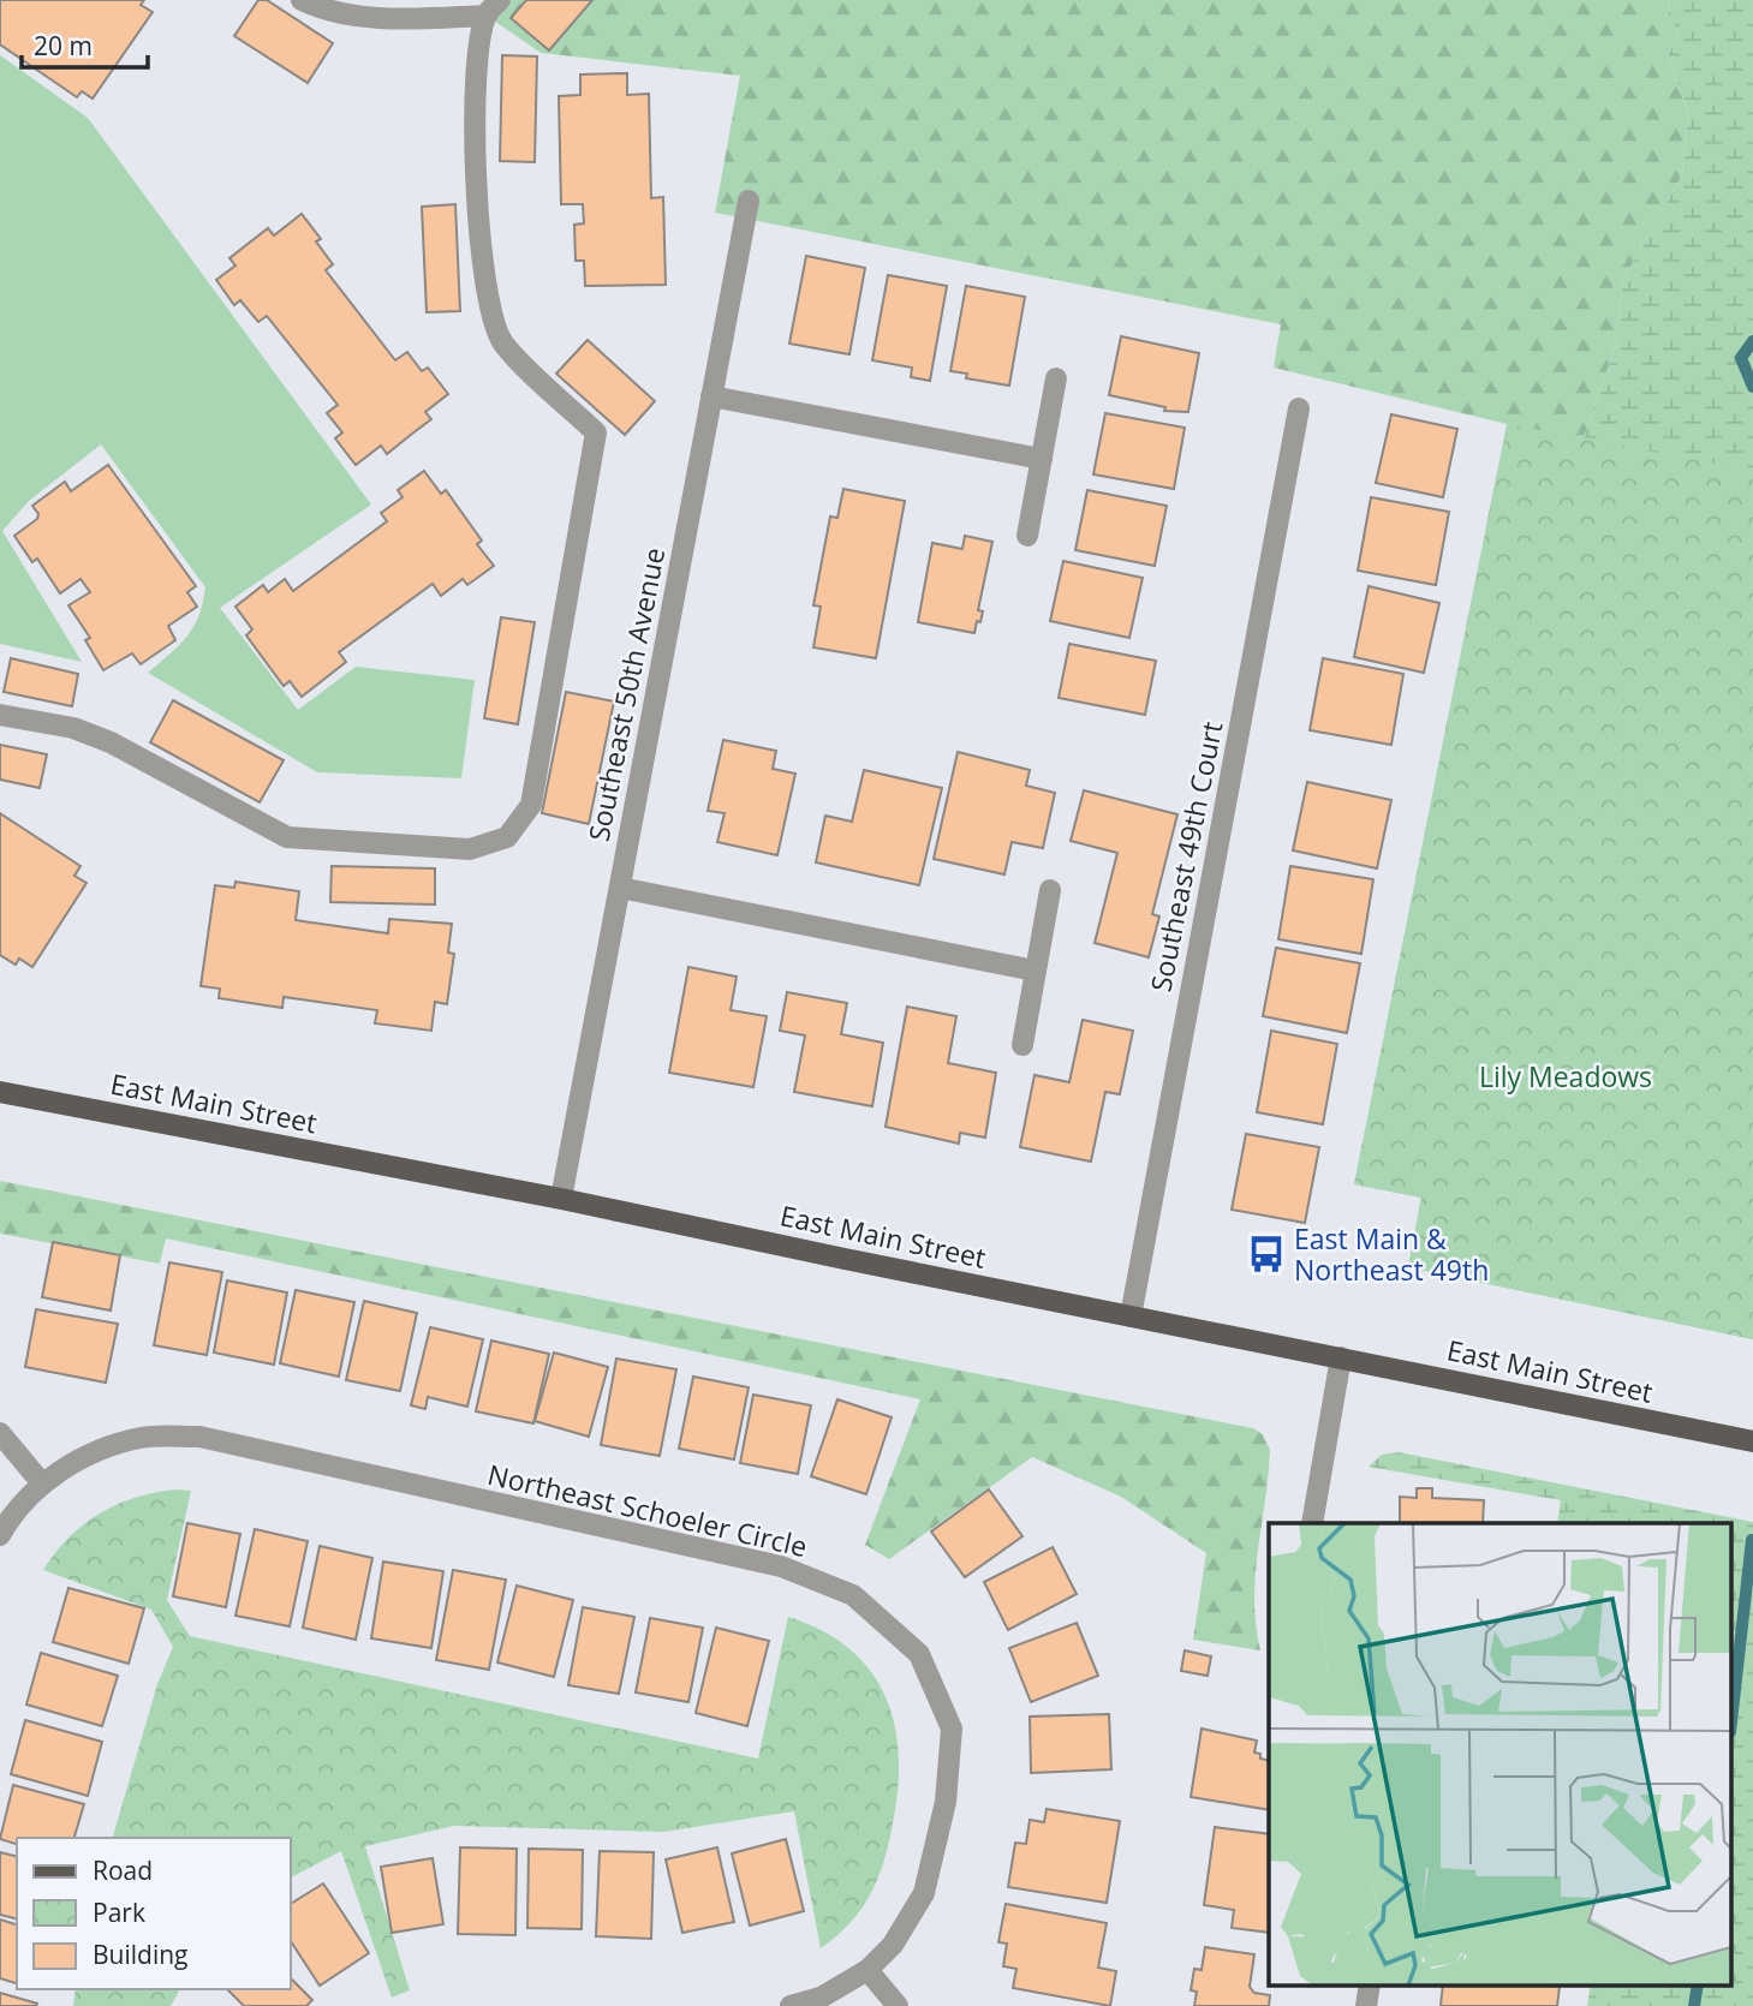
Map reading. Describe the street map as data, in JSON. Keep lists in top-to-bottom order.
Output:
{
  "streets": {
    "main road": ["East Main Street"],
    "street": ["Southeast 50th Avenue", "Southeast 49th Court", "Northeast Schoeler Circle"]
  },
  "crossings": [
    ["Southeast 50th Avenue", "East Main Street"],
    ["Southeast 49th Court", "East Main Street"]
  ],
  "parks": ["Lily Meadows"],
  "places": {
    "bus stop": ["East Main & Northeast 49th"]
  },
  "legend": ["Road", "Park", "Building"],
  "scale_bar": "20 m"
}
